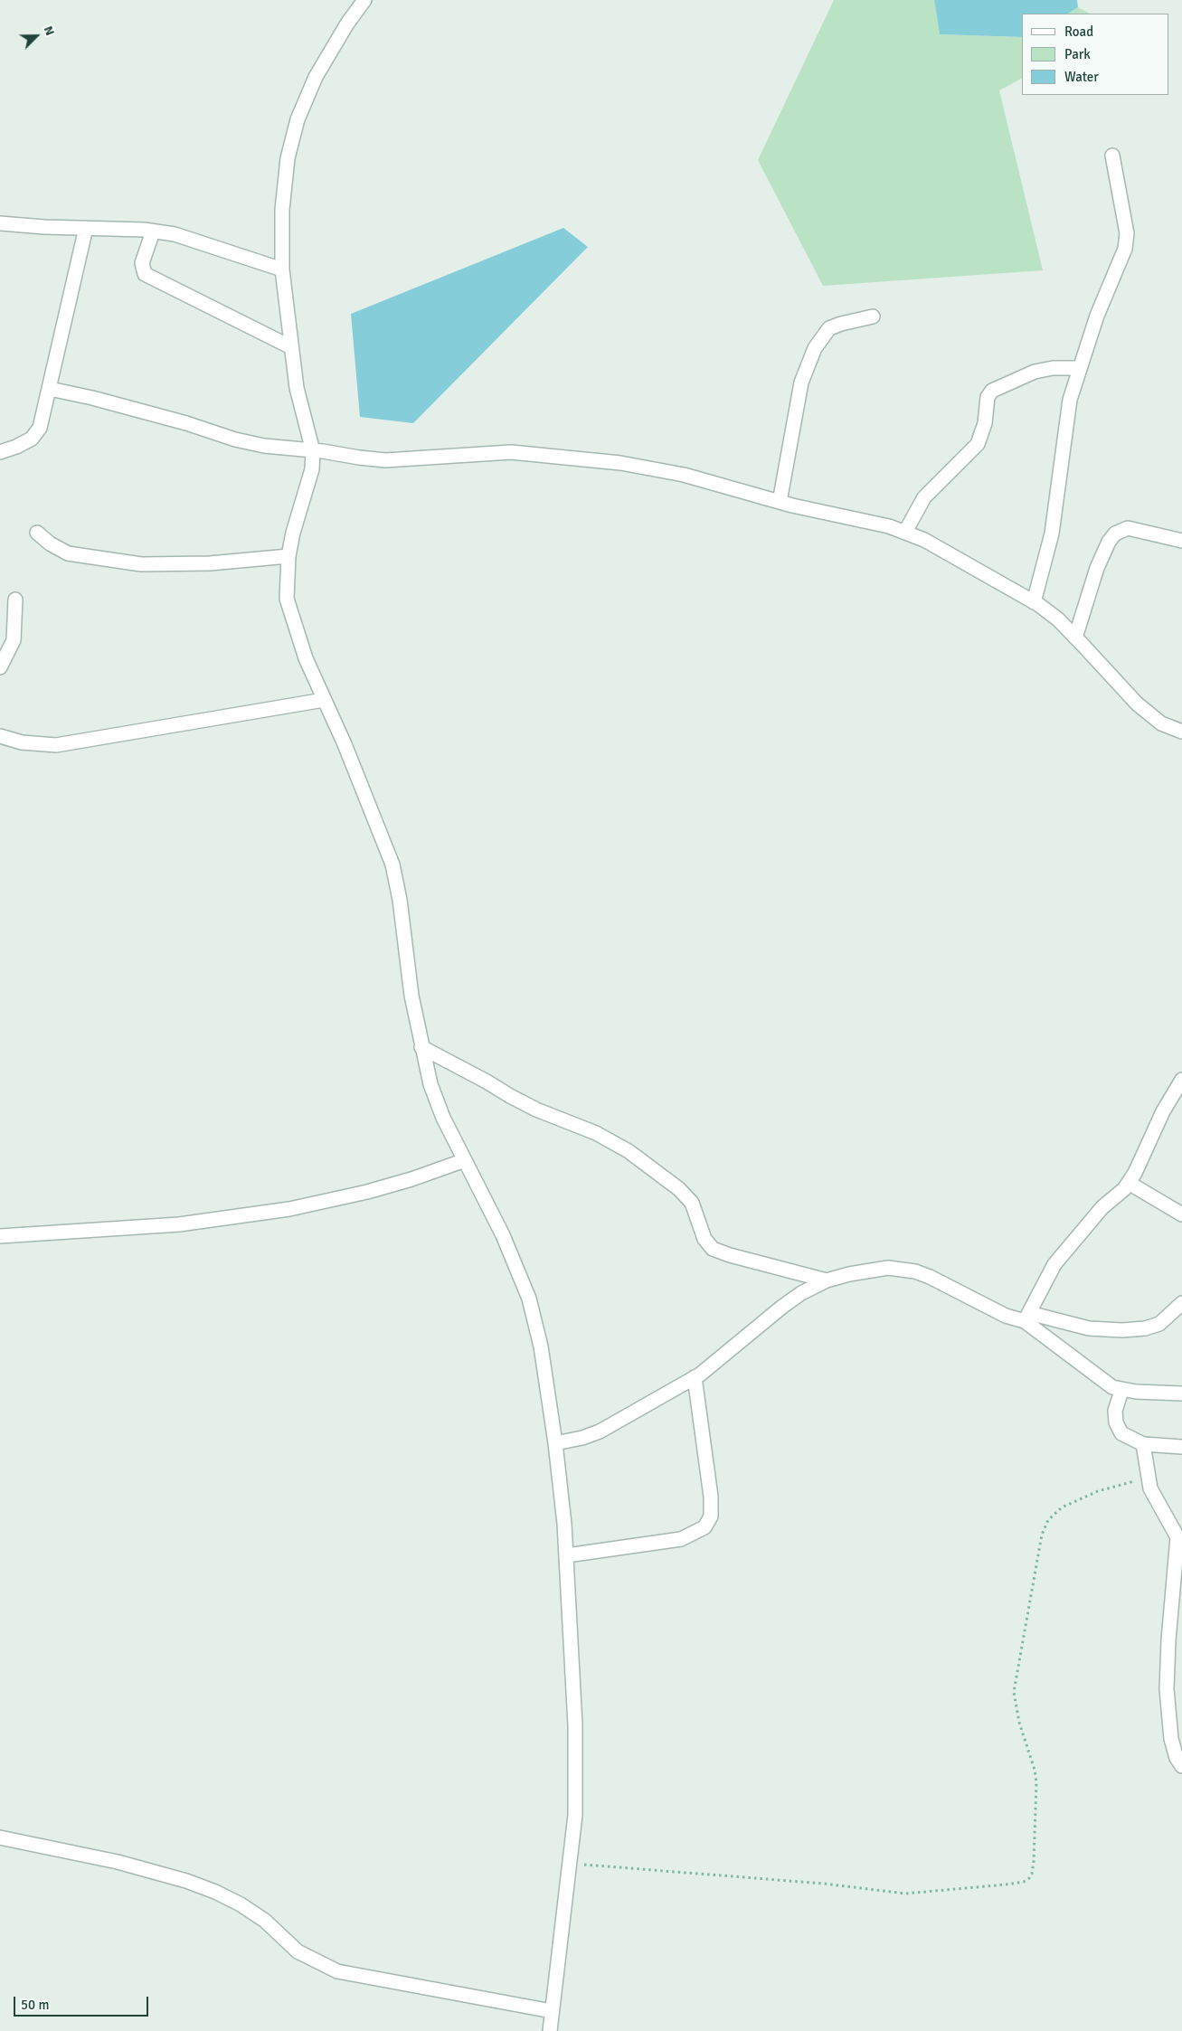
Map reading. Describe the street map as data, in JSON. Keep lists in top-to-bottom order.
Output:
{
  "legend": ["Road", "Park", "Water"],
  "scale_bar": "50 m",
  "north": "top right"
}
